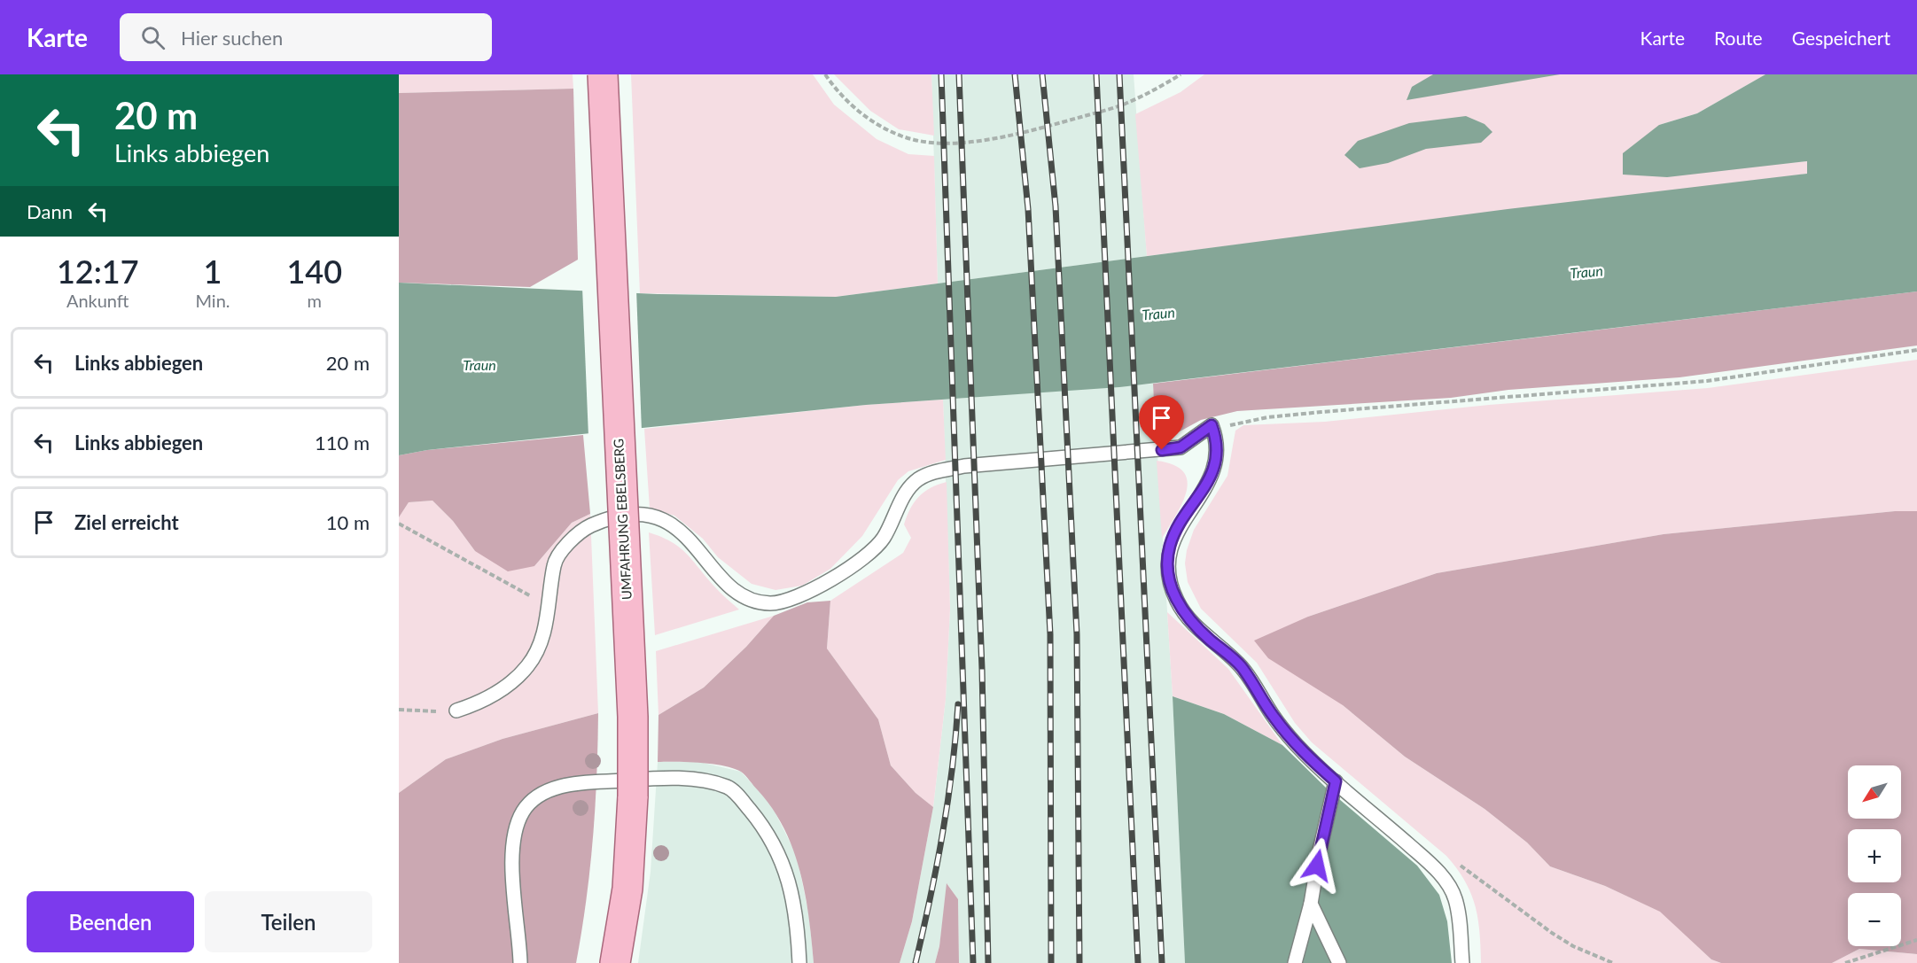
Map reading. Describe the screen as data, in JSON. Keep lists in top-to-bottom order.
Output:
{
  "streets": {
    "main road": ["UMFAHRUNG EBELSBERG"]
  },
  "water": ["Traun"],
  "north": "bottom left",
  "page": {
    "header": "Karte",
    "search": "Hier suchen",
    "nav": ["Karte", "Route", "Gespeichert"],
    "turn": ["20 m", "Links abbiegen"],
    "then": "Dann",
    "eta": [
      "12:17",
      "Ankunft",
      "1",
      "Min.",
      "140",
      "m"
    ],
    "list": [
      {
        "name": "Links abbiegen",
        "value": "20 m"
      },
      {
        "name": "Links abbiegen",
        "value": "110 m"
      },
      {
        "name": "Ziel erreicht",
        "value": "10 m"
      }
    ],
    "map_buttons": ["+", "−"],
    "buttons": ["Beenden", "Teilen"]
  }
}
